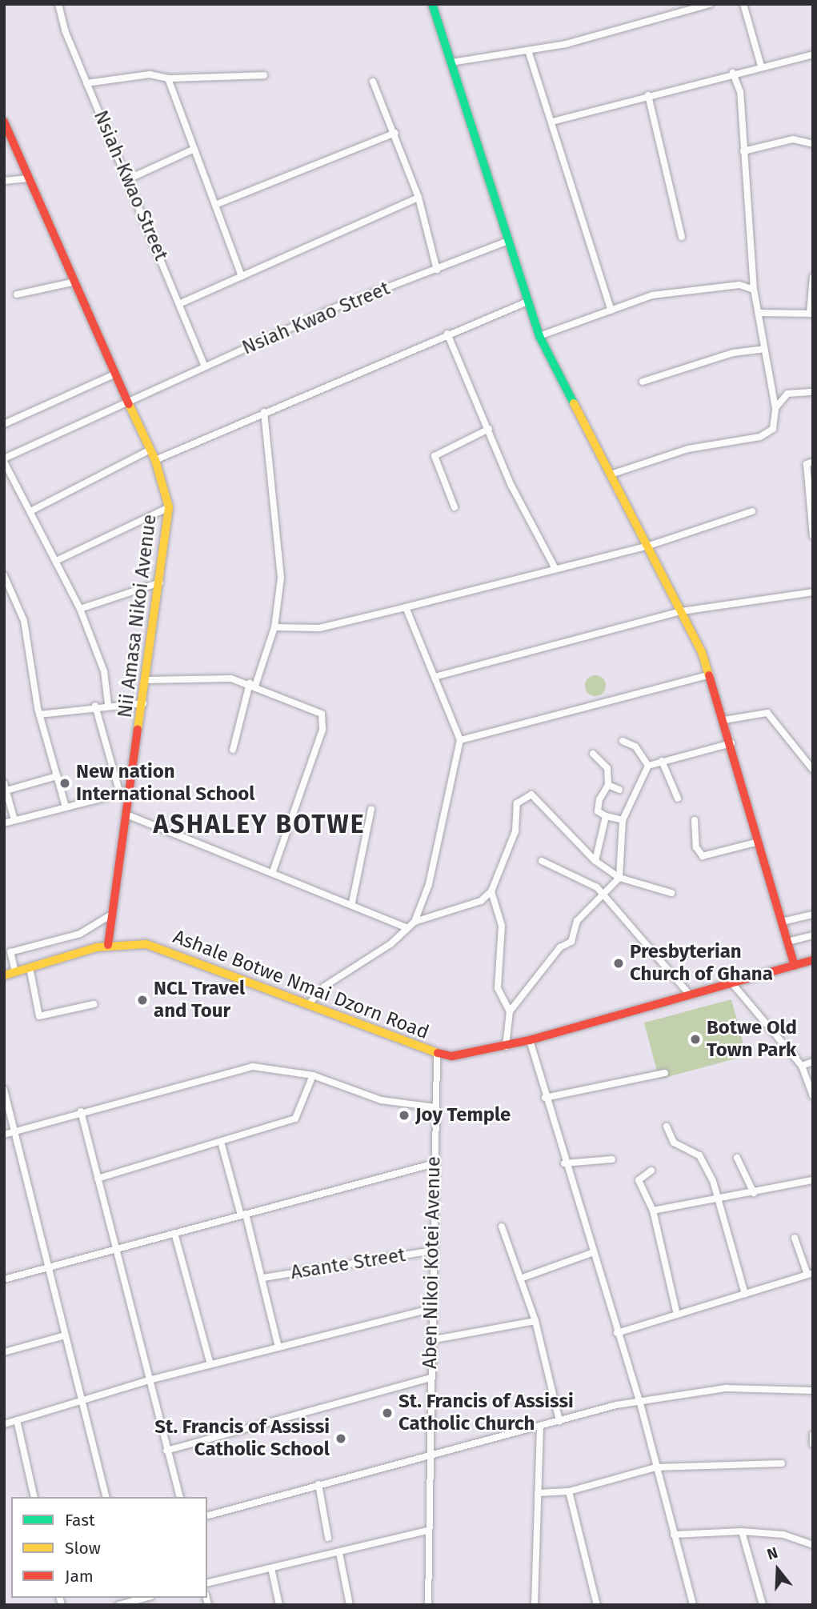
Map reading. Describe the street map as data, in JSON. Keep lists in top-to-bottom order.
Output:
{
  "streets": {
    "street": [
      "Nsiah-Kwao Street",
      "Nsiah Kwao Street",
      "Nii Amasa Nikoi Avenue",
      "Ashale Botwe Nmai Dzorn Road",
      "Aben Nikoi Kotei Avenue",
      "Asante Street"
    ]
  },
  "crossings": [
    ["Nsiah-Kwao Street", "Nsiah Kwao Street"],
    ["Nsiah Kwao Street", "Nii Amasa Nikoi Avenue"],
    ["Nii Amasa Nikoi Avenue", "Ashale Botwe Nmai Dzorn Road"],
    ["Ashale Botwe Nmai Dzorn Road", "Aben Nikoi Kotei Avenue"],
    ["Aben Nikoi Kotei Avenue", "Asante Street"]
  ],
  "districts": ["ASHALEY BOTWE"],
  "places": [
    "New nation International School",
    "Presbyterian Church of Ghana",
    "NCL Travel and Tour",
    "Botwe Old Town Park",
    "Joy Temple",
    "St. Francis of Assissi Catholic Church",
    "St. Francis of Assissi Catholic School"
  ],
  "legend": ["Fast", "Slow", "Jam"],
  "north": "top"
}
